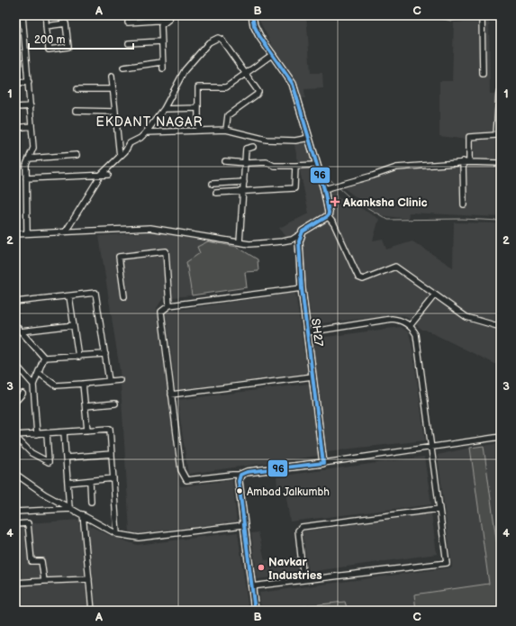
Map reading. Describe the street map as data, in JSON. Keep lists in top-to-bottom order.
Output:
{
  "streets": {
    "main road": ["SH27"]
  },
  "districts": ["EKDANT NAGAR"],
  "places": {
    "health": ["Akanksha Clinic"],
    "other": ["Ambad Jalkumbh", "Navkar Industries"]
  },
  "lines": ["transit line 96"],
  "scale_bar": "200 m",
  "grid": {
    "columns": ["A", "B", "C"],
    "rows": [
      "1",
      "2",
      "3",
      "4"
    ]
  }
}
